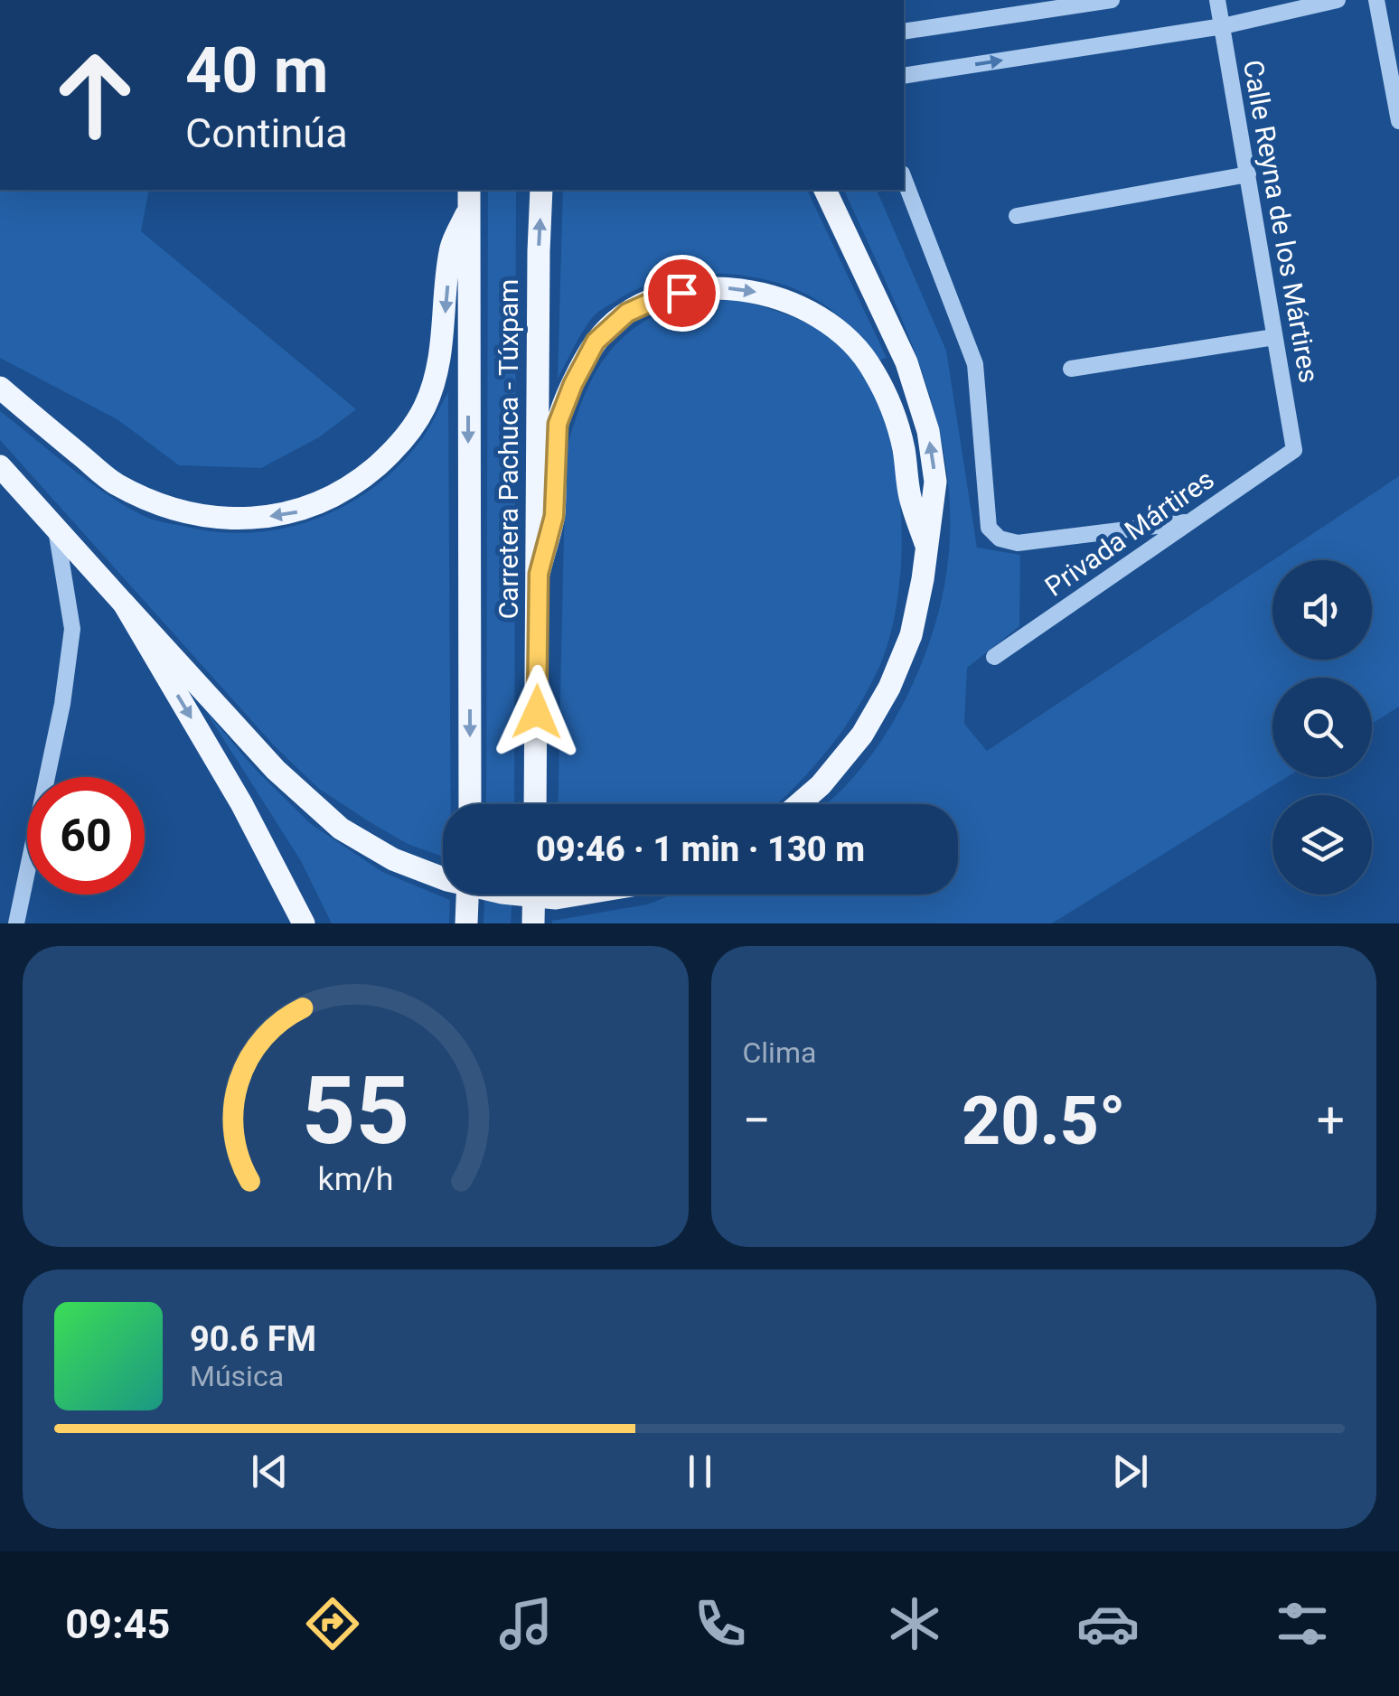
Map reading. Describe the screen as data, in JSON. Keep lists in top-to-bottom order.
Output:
{
  "streets": {
    "main road": ["Carretera Pachuca - Túxpam"],
    "street": ["Calle Reyna de los Mártires", "Privada Mártires"]
  },
  "crossings": [
    ["Calle Reyna de los Mártires", "Privada Mártires"]
  ],
  "page": {
    "turn": ["40 m", "Continúa"],
    "limit": "60",
    "trip": "09:46 · 1 min · 130 m",
    "tile": "Clima",
    "heat": ["−", "20.5°", "+"],
    "song": ["90.6 FM", "Música"],
    "tabs": "09:45",
    "gauge": ["55", "km/h"]
  }
}
